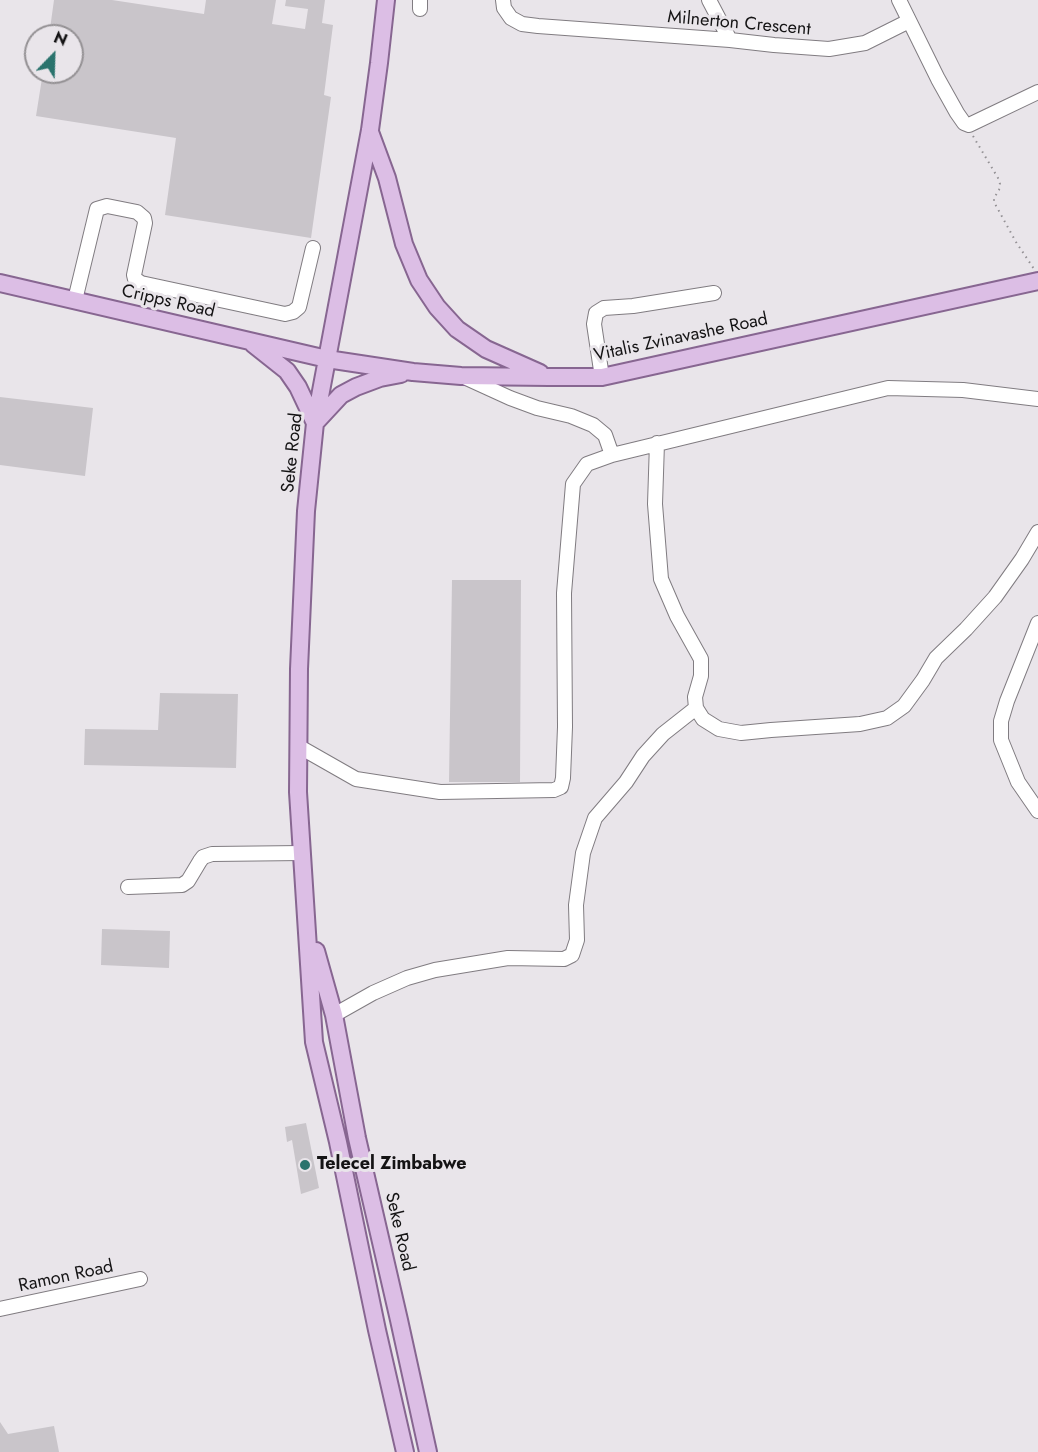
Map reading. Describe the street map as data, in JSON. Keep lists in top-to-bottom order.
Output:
{
  "streets": {
    "main road": ["Cripps Road", "Vitalis Zvinavashe Road", "Seke Road"],
    "street": ["Milnerton Crescent", "Ramon Road"]
  },
  "crossings": [
    ["Cripps Road", "Vitalis Zvinavashe Road"],
    ["Cripps Road", "Seke Road"],
    ["Vitalis Zvinavashe Road", "Seke Road"]
  ],
  "places": ["Telecel Zimbabwe"],
  "north": "top right"
}
